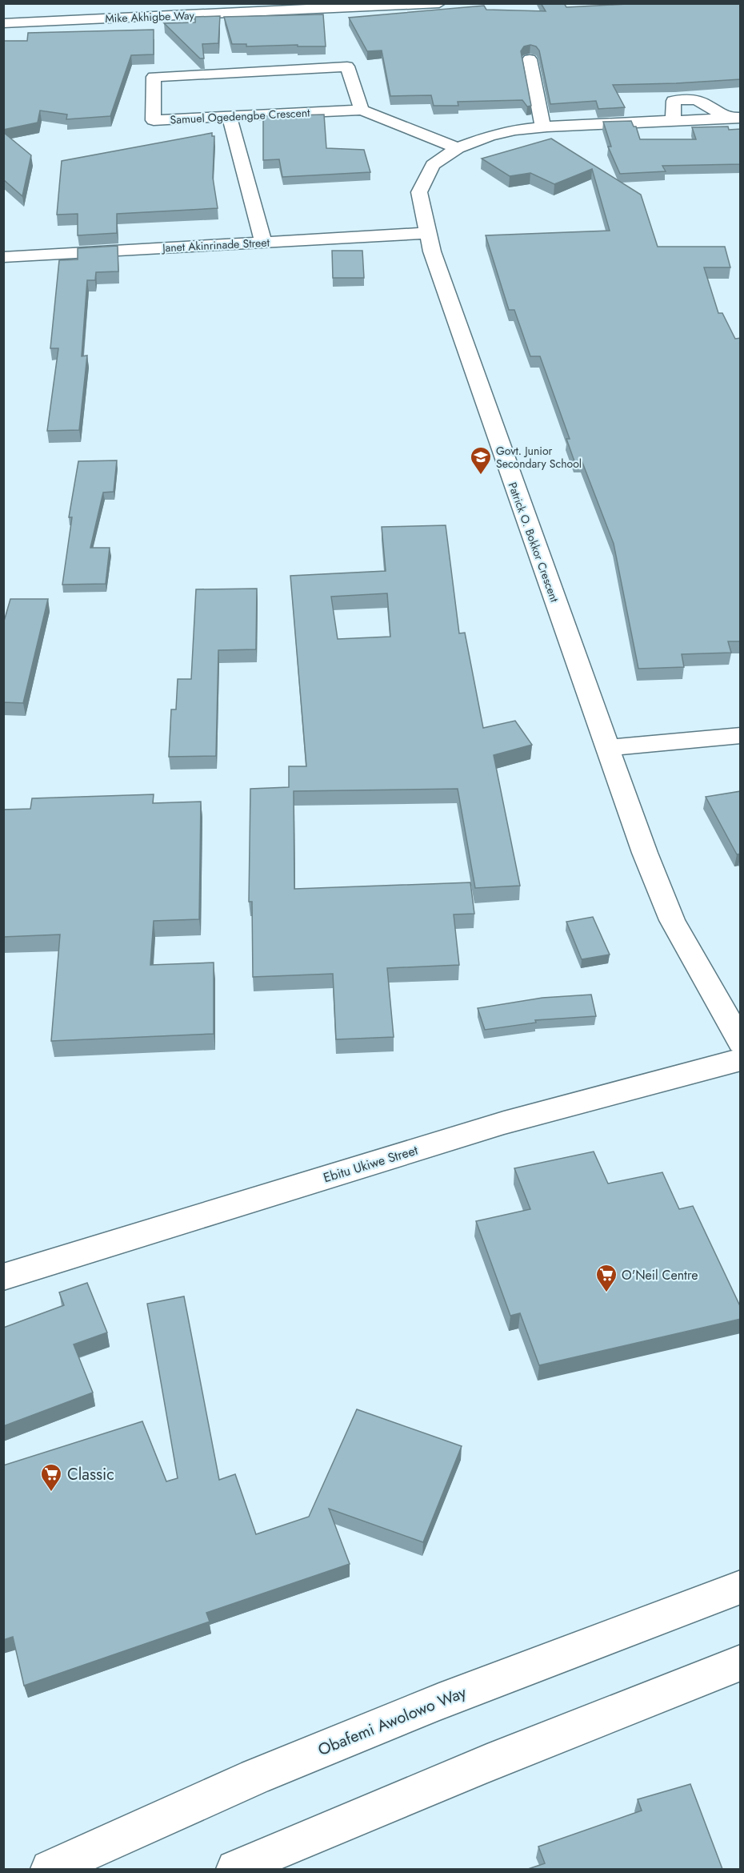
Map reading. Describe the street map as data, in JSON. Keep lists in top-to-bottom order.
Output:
{
  "streets": {
    "street": [
      "Mike Akhigbe Way",
      "Samuel Ogedengbe Crescent",
      "Janet Akinrinade Street",
      "Patrick O. Bokkor Crescent",
      "Ebitu Ukiwe Street",
      "Obafemi Awolowo Way"
    ]
  },
  "crossings": [
    ["Janet Akinrinade Street", "Patrick O. Bokkor Crescent"]
  ],
  "places": {
    "school or university": ["Govt. Junior Secondary School"],
    "supermarket": ["O'Neil Centre", "Classic"]
  }
}
